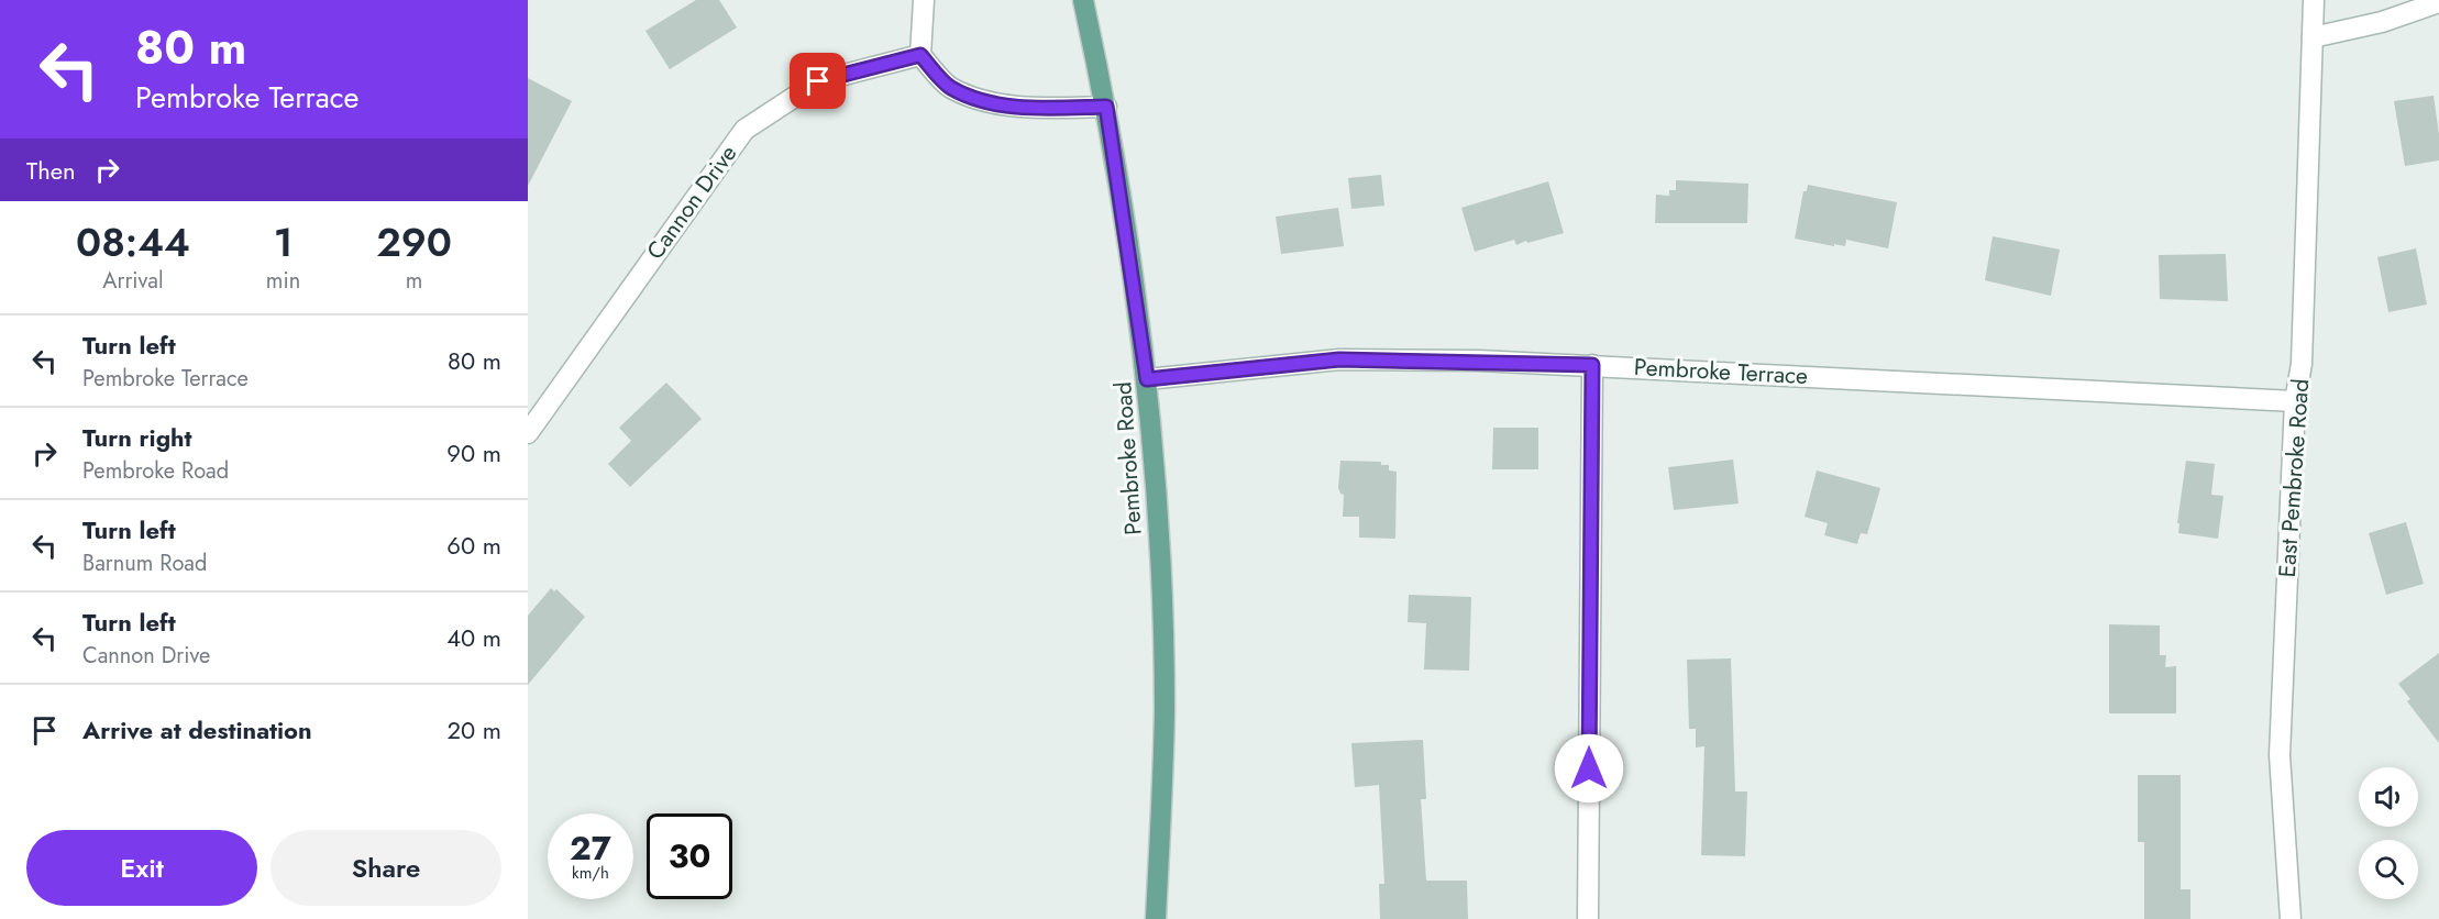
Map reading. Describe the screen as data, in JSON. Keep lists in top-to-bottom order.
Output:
{
  "streets": {
    "main road": ["Pembroke Road"],
    "street": ["Cannon Drive", "Pembroke Terrace", "East Pembroke Road"]
  },
  "crossings": [
    ["Pembroke Terrace", "Pembroke Road"],
    ["Pembroke Terrace", "East Pembroke Road"]
  ],
  "page": {
    "turn": ["80 m", "Pembroke Terrace"],
    "then": "Then",
    "eta": [
      "08:44",
      "Arrival",
      "1",
      "min",
      "290",
      "m"
    ],
    "list": [
      {
        "name": "Turn left",
        "note": "Pembroke Terrace",
        "value": "80 m"
      },
      {
        "name": "Turn right",
        "note": "Pembroke Road",
        "value": "90 m"
      },
      {
        "name": "Turn left",
        "note": "Barnum Road",
        "value": "60 m"
      },
      {
        "name": "Turn left",
        "note": "Cannon Drive",
        "value": "40 m"
      },
      {
        "name": "Arrive at destination",
        "value": "20 m"
      }
    ],
    "speed": "27 km/h",
    "limit": "30",
    "buttons": ["Exit", "Share"]
  }
}
